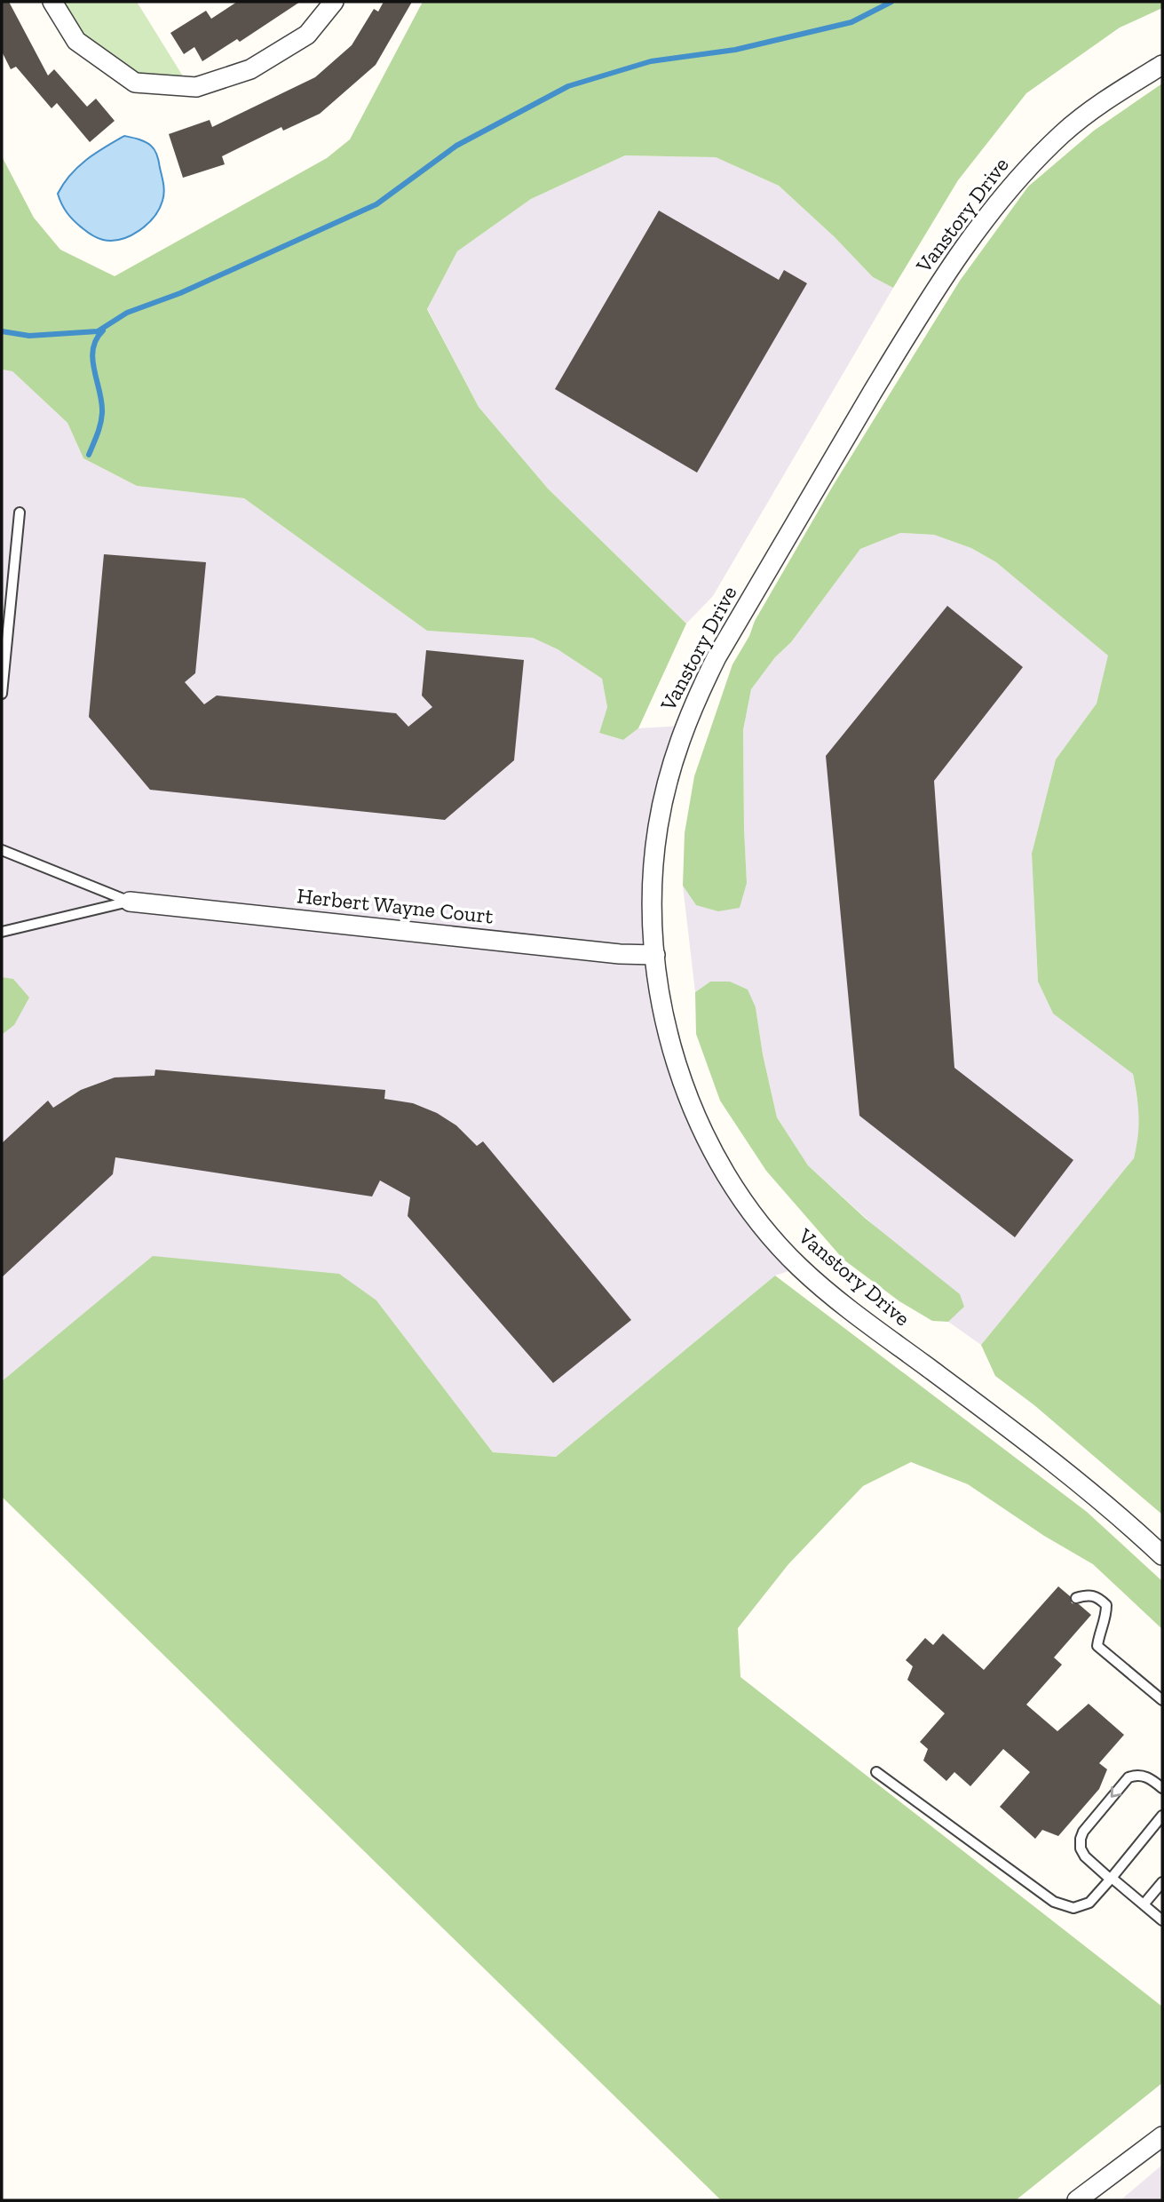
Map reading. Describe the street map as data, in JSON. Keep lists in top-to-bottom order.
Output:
{
  "streets": {
    "street": ["Vanstory Drive", "Herbert Wayne Court"]
  },
  "crossings": [
    ["Vanstory Drive", "Herbert Wayne Court"]
  ]
}
